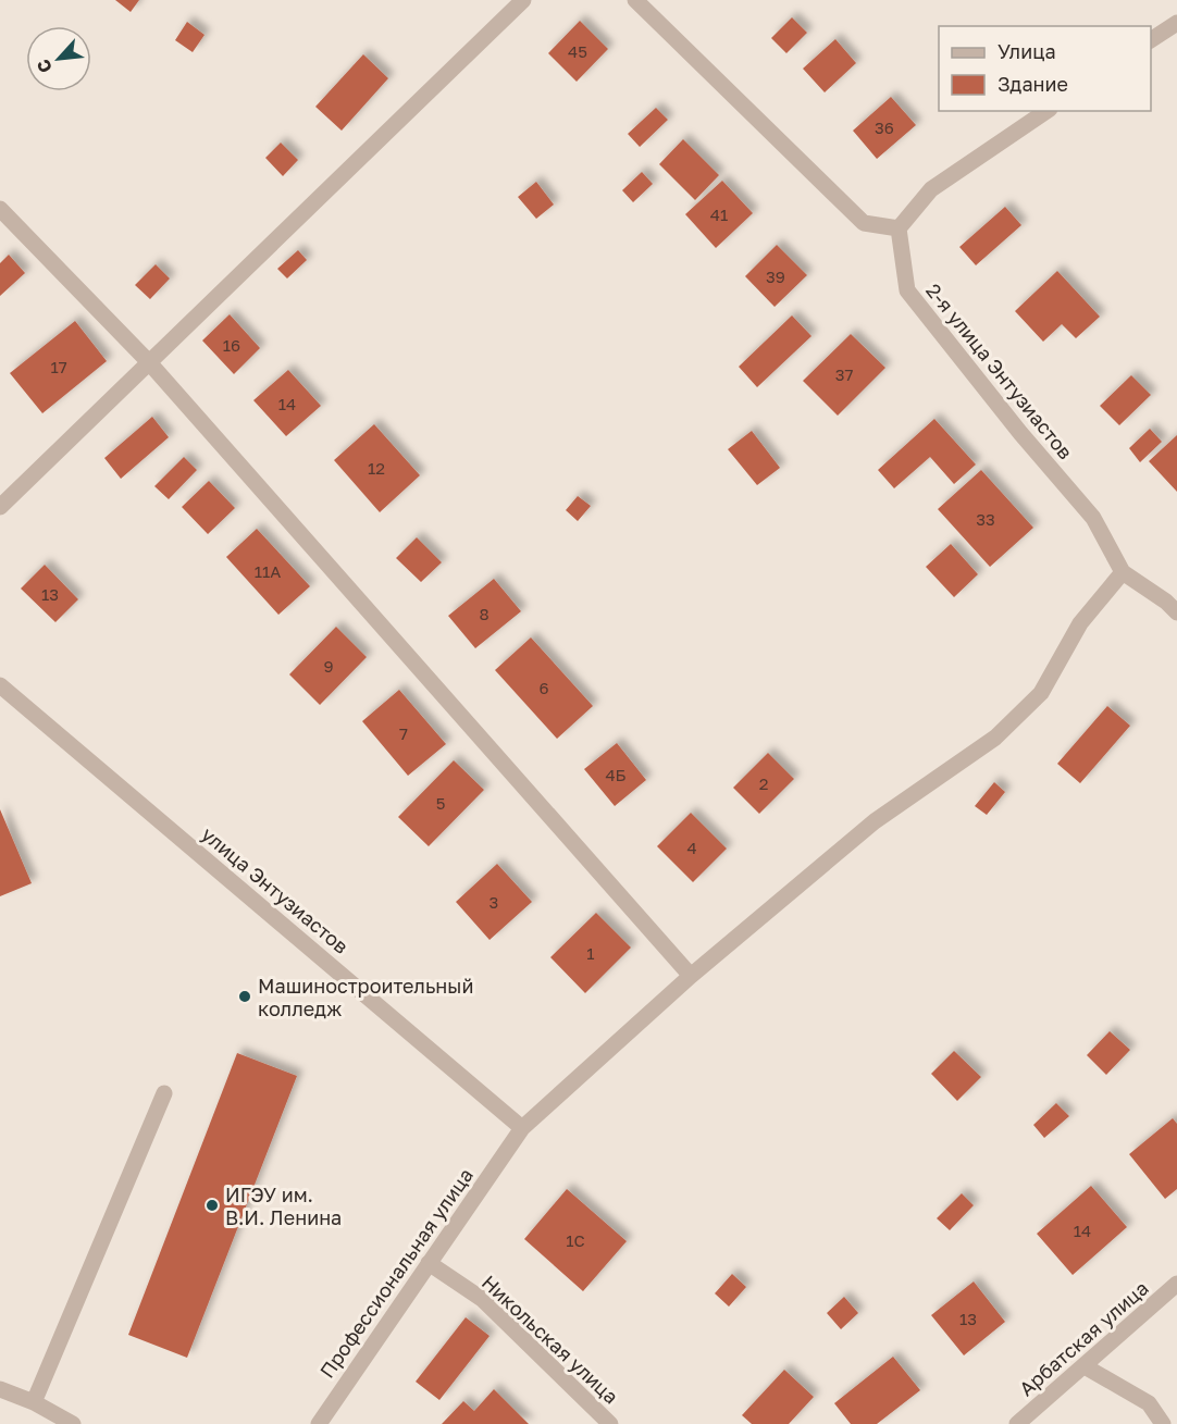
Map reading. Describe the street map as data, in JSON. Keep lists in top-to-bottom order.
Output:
{
  "streets": {
    "street": [
      "2-я улица Энтузиастов",
      "улица Энтузиастов",
      "Профессиональная улица",
      "Арбатская улица",
      "Никольская улица"
    ]
  },
  "crossings": [
    ["2-я улица Энтузиастов", "Профессиональная улица"],
    ["улица Энтузиастов", "Профессиональная улица"],
    ["Профессиональная улица", "Никольская улица"]
  ],
  "places": ["Машиностроительный колледж", "ИГЭУ им. В.И. Ленина"],
  "house_numbers": [
    "45",
    "36",
    "41",
    "39",
    "16",
    "17",
    "37",
    "14",
    "12",
    "33",
    "11А",
    "13",
    "8",
    "9",
    "6",
    "7",
    "4Б",
    "2",
    "5",
    "4",
    "3",
    "1",
    "14",
    "1С",
    "13"
  ],
  "legend": ["Улица", "Здание"],
  "north": "bottom left"
}
